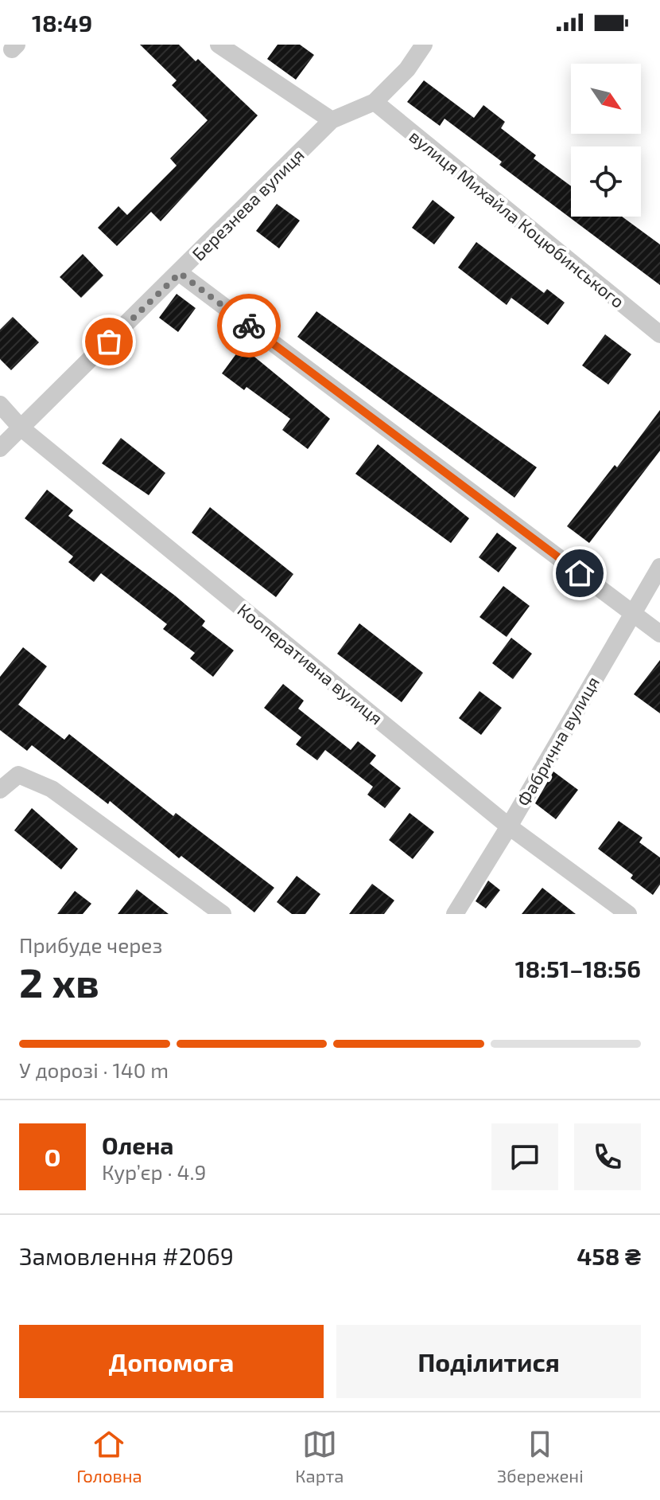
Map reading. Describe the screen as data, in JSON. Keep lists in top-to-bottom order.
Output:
{
  "streets": {
    "street": [
      "Березнева вулиця",
      "вулиця Михайла Коцюбинського",
      "Кооперативна вулиця",
      "Фабрична вулиця"
    ]
  },
  "crossings": [
    ["Березнева вулиця", "вулиця Михайла Коцюбинського"],
    ["Березнева вулиця", "Кооперативна вулиця"],
    ["Кооперативна вулиця", "Фабрична вулиця"]
  ],
  "north": "bottom right",
  "page": {
    "status": "18:49",
    "heading": ["2 хв", "Прибуде через", "18:51–18:56"],
    "panel": [
      "Олена",
      "Кур’єр · 4.9",
      "Замовлення #2069",
      "458 ₴"
    ],
    "bar": "У дорозі · 140 m",
    "round": "О",
    "buttons": ["Допомога", "Поділитися"],
    "tabs": ["Головна", "Карта", "Збережені"]
  }
}
